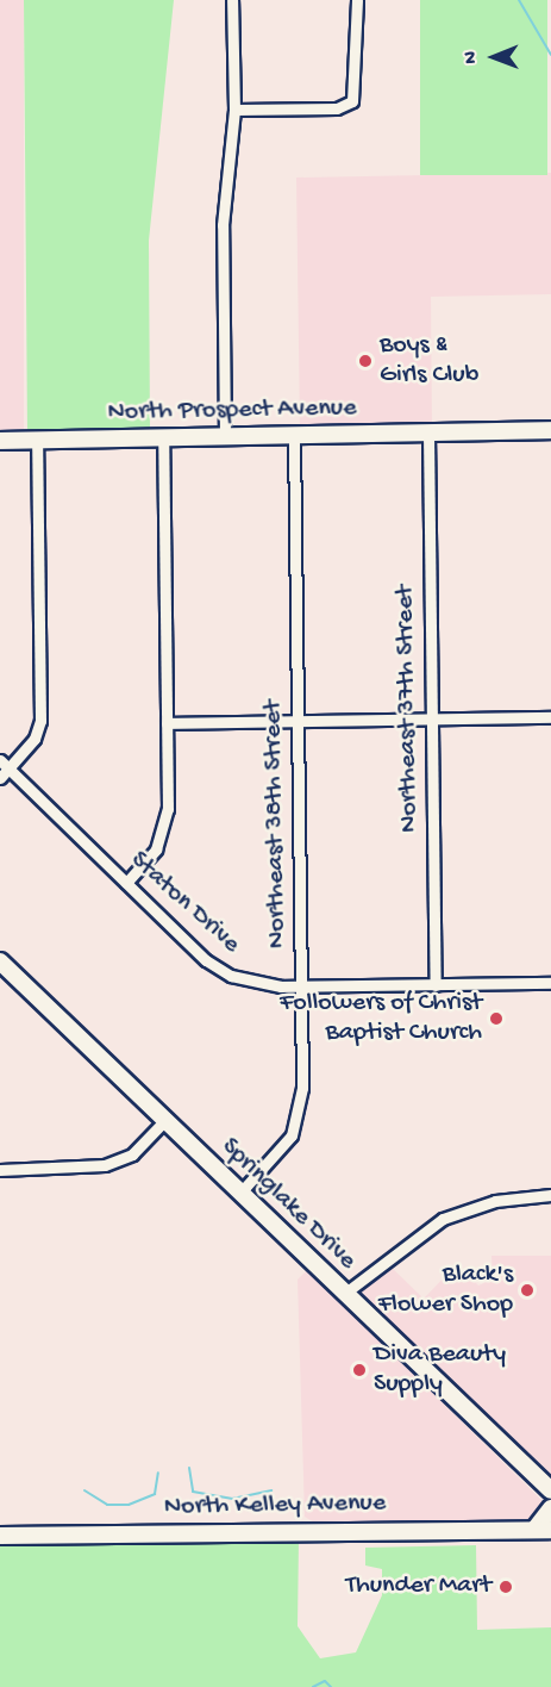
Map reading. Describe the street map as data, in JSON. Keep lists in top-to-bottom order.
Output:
{
  "streets": {
    "street": [
      "North Prospect Avenue",
      "Northeast 37th Street",
      "Northeast 38th Street",
      "Staton Drive",
      "Springlake Drive",
      "North Kelley Avenue"
    ]
  },
  "crossings": [
    ["North Prospect Avenue", "Northeast 37th Street"],
    ["North Prospect Avenue", "Northeast 38th Street"],
    ["Northeast 37th Street", "Staton Drive"],
    ["Northeast 38th Street", "Staton Drive"],
    ["Northeast 38th Street", "Springlake Drive"]
  ],
  "places": [
    "Boys & Girls Club",
    "Followers of Christ Baptist Church",
    "Black's Flower Shop",
    "Diva Beauty Supply",
    "Thunder Mart"
  ],
  "north": "left"
}
